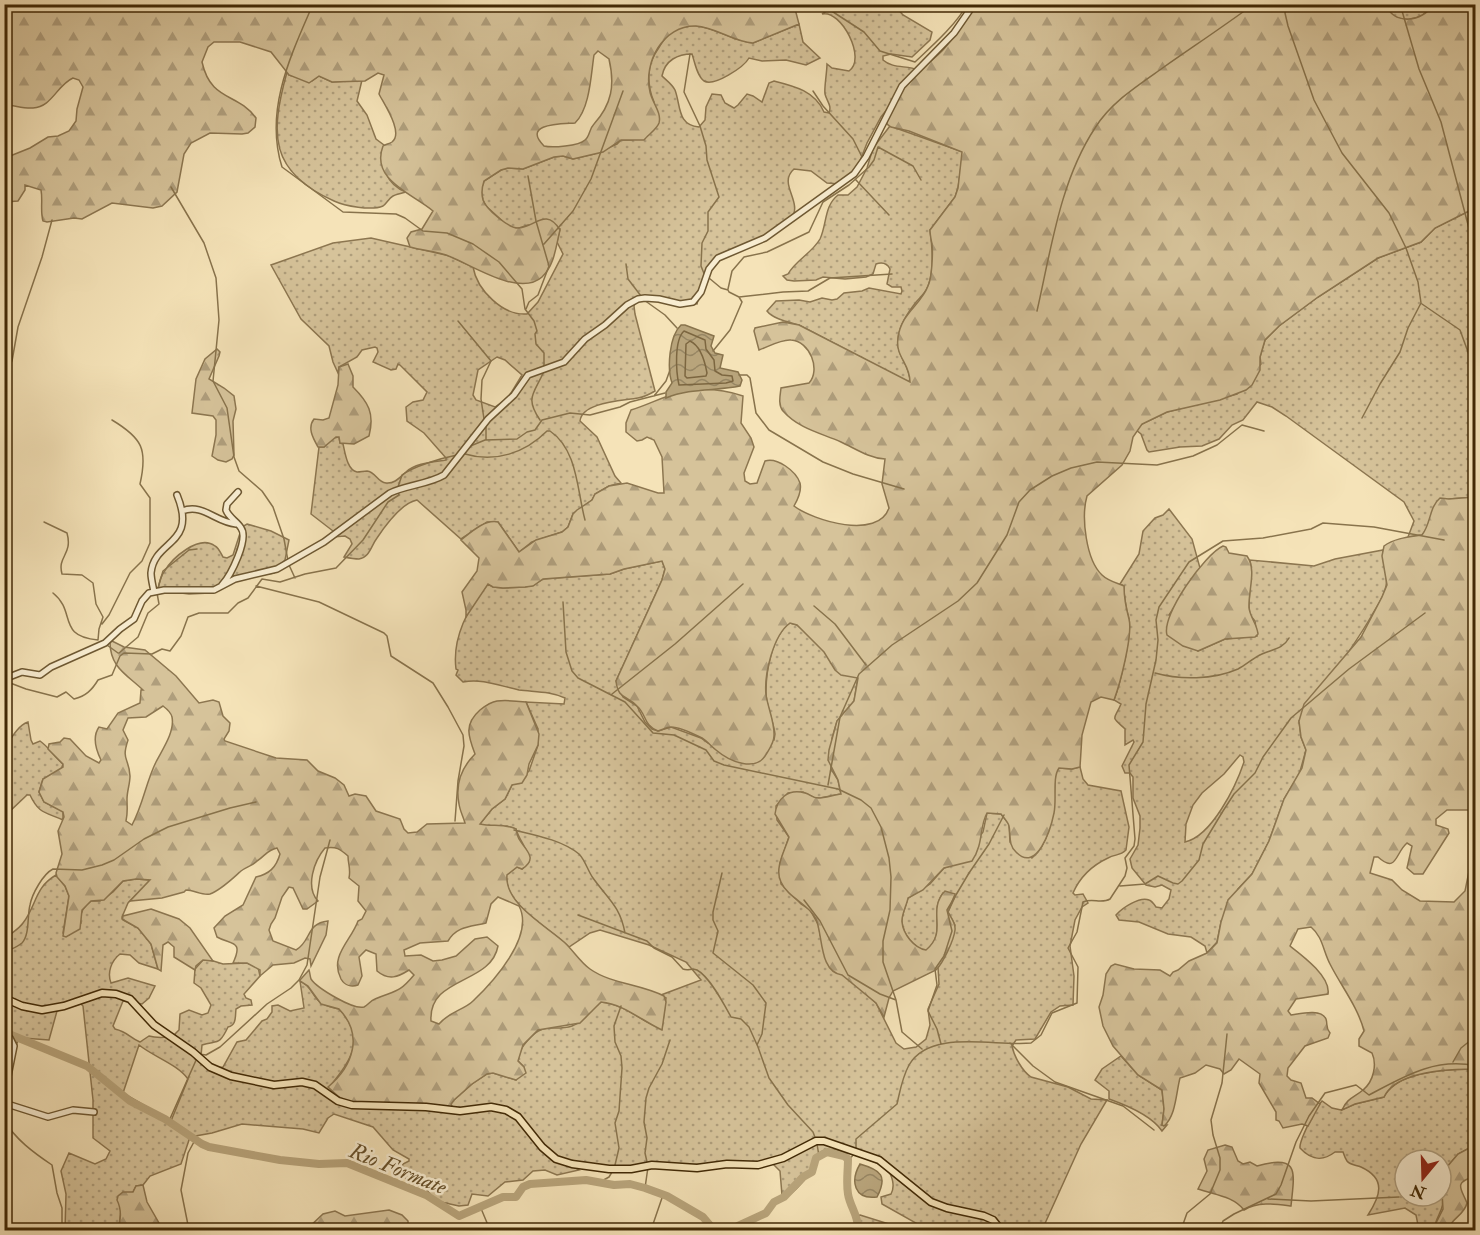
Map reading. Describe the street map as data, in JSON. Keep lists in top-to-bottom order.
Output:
{
  "water": ["Rio Formate"],
  "north": "bottom"
}
